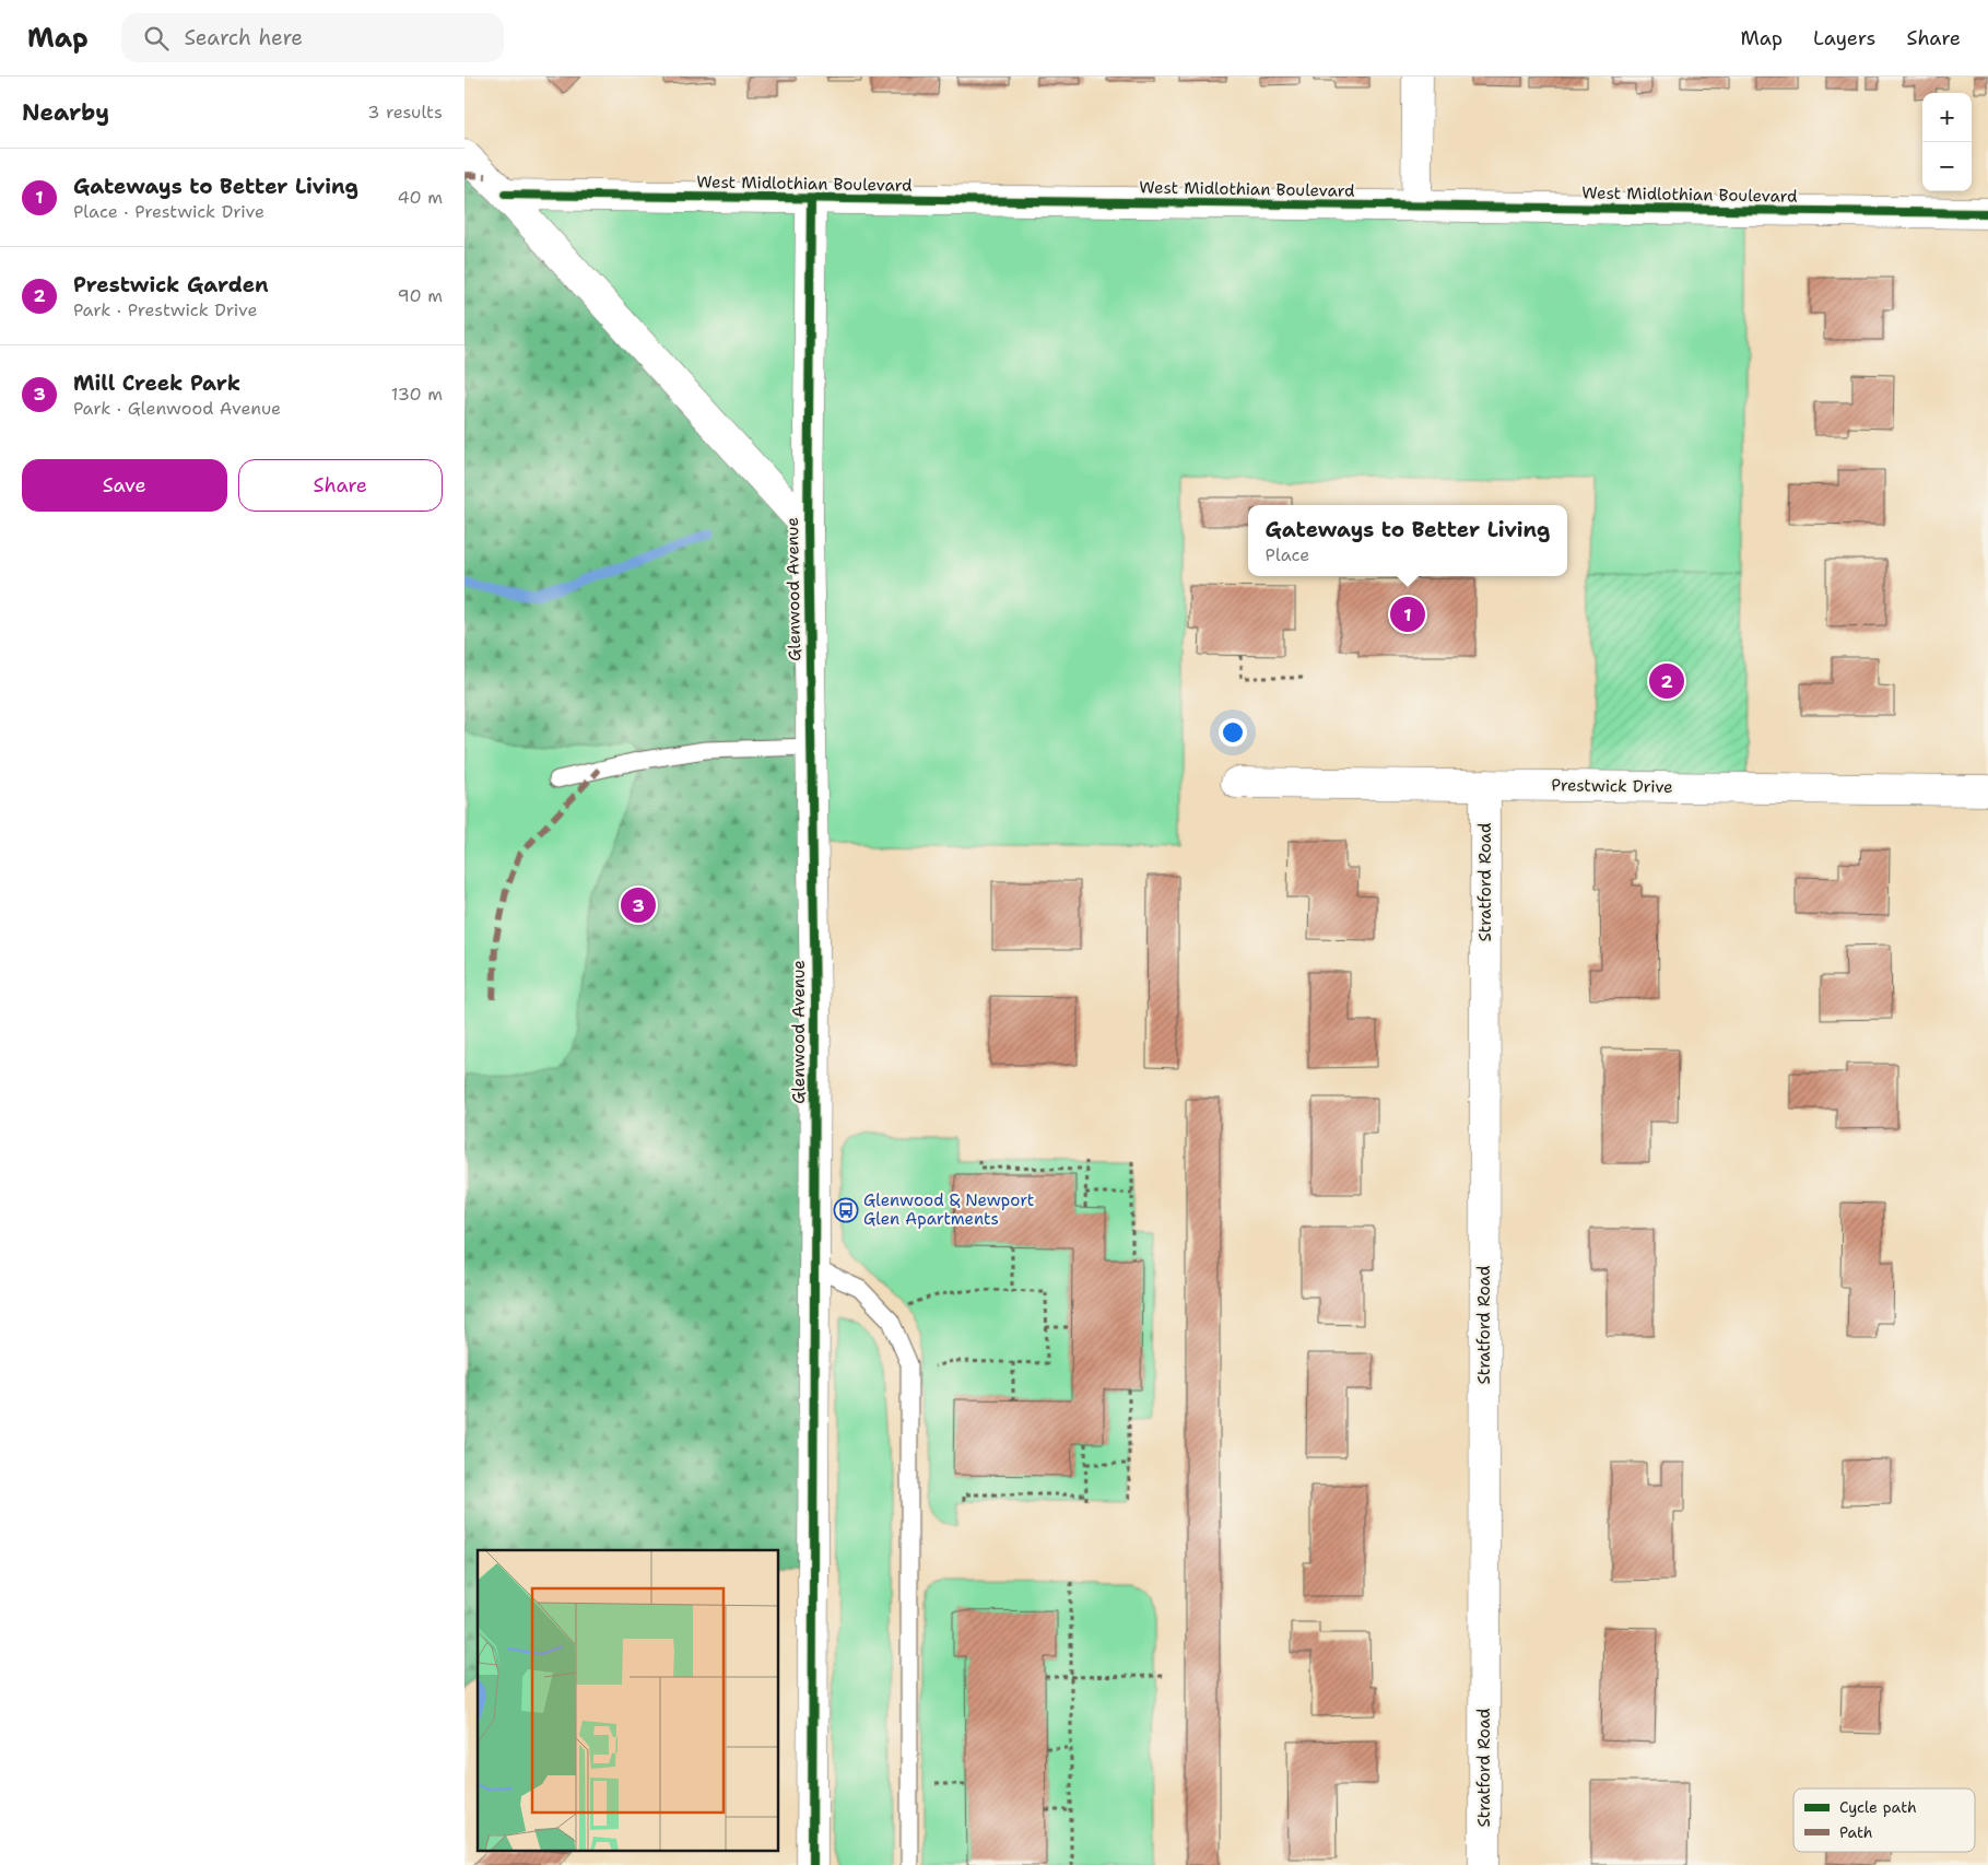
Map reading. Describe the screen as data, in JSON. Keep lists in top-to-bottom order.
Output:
{
  "streets": {
    "street": [
      "West Midlothian Boulevard",
      "Glenwood Avenue",
      "Prestwick Drive",
      "Stratford Road"
    ]
  },
  "crossings": [
    ["West Midlothian Boulevard", "Glenwood Avenue"],
    ["Prestwick Drive", "Stratford Road"]
  ],
  "places": {
    "bus stop": ["Glenwood & Newport Glen Apartments"]
  },
  "legend": ["Cycle path", "Path"],
  "page": {
    "header": "Map",
    "search": "Search here",
    "nav": ["Map", "Layers", "Share"],
    "heading": ["Nearby", "3 results"],
    "map_buttons": ["+", "−"],
    "list": [
      {
        "mark": "1",
        "name": "Gateways to Better Living",
        "note": "Place · Prestwick Drive",
        "value": "40 m"
      },
      {
        "mark": "2",
        "name": "Prestwick Garden",
        "note": "Park · Prestwick Drive",
        "value": "90 m"
      },
      {
        "mark": "3",
        "name": "Mill Creek Park",
        "note": "Park · Glenwood Avenue",
        "value": "130 m"
      }
    ],
    "buttons": ["Save", "Share"],
    "popup": ["Gateways to Better Living", "Place"],
    "pins": ["1", "2", "3"]
  }
}
